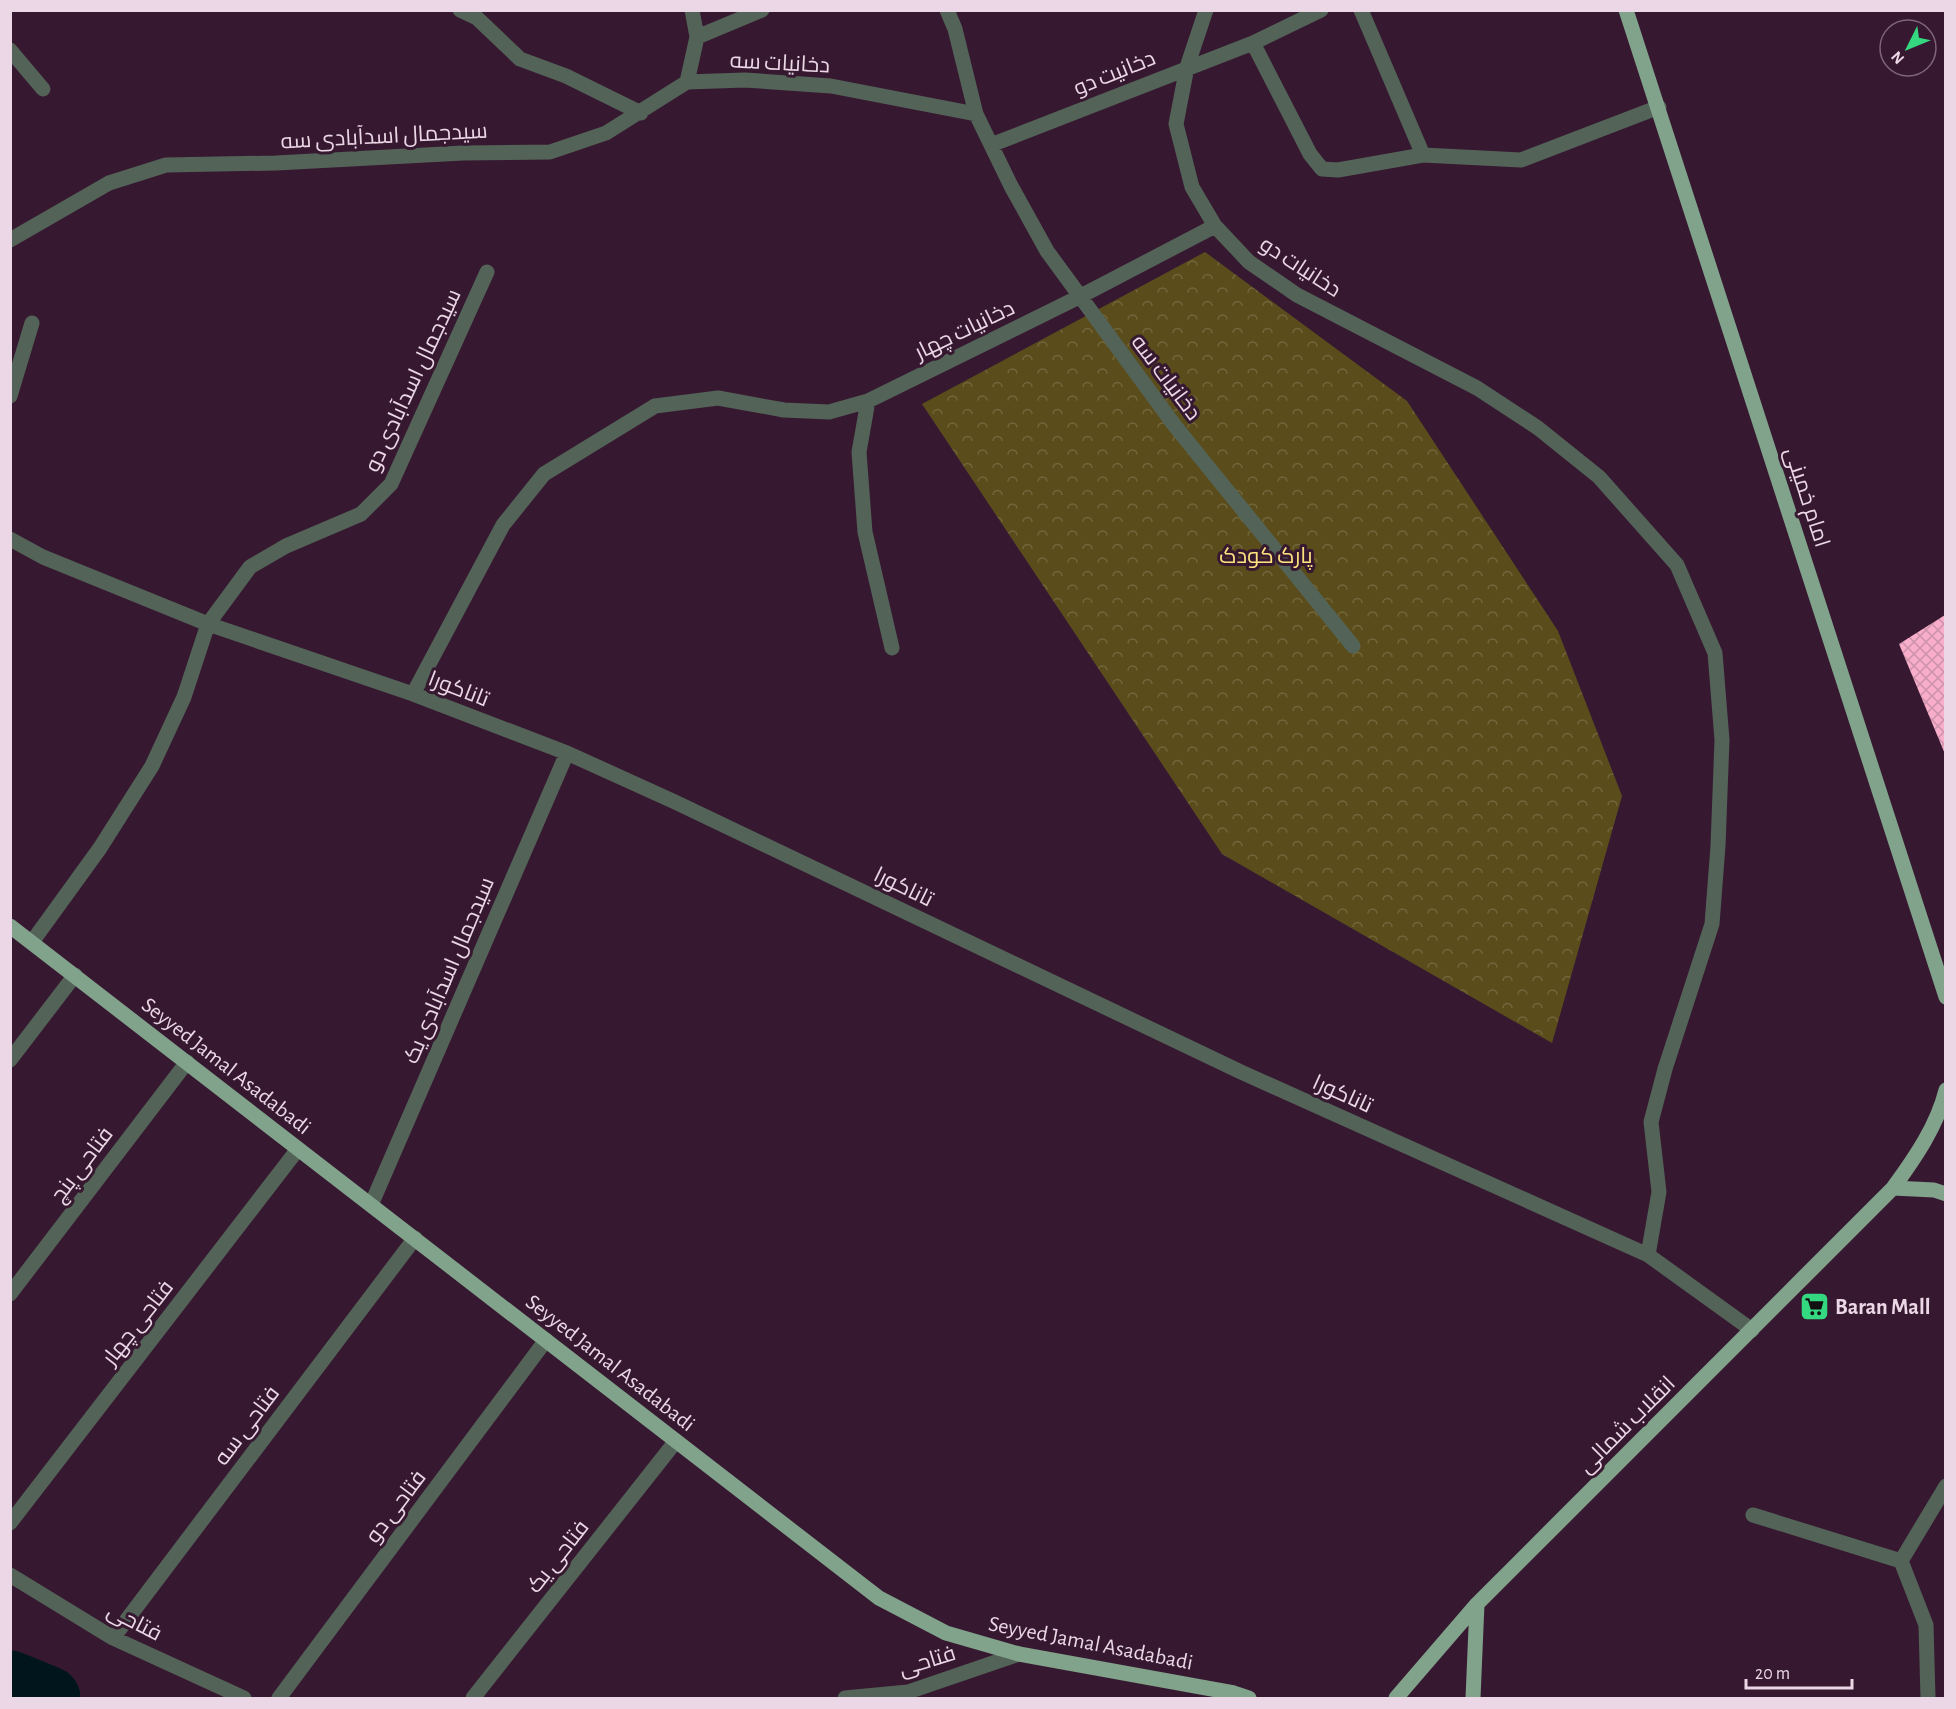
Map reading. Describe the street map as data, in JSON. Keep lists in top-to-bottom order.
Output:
{
  "streets": {
    "main road": ["امام خمینی", "Seyyed Jamal Asadabadi", "انقلاب شمالی"],
    "street": [
      "دخانیات سه",
      "دخانیت دو",
      "سیدجمال اسدآبادی سه",
      "دخانیات دو",
      "دخانیات چهار",
      "سیدجمال اسدآبادی دو",
      "تاناکورا",
      "سیدجمال اسدآبادی یک",
      "فتاحی پنچ",
      "فتاحی چهار",
      "فتاحی سه",
      "فتاحی دو",
      "فتاحی یک",
      "فتاحی"
    ]
  },
  "crossings": [
    ["دخانیات سه", "دخانیت دو"],
    ["دخانیات سه", "سیدجمال اسدآبادی سه"],
    ["دخانیات سه", "دخانیات چهار"],
    ["دخانیت دو", "دخانیات دو"],
    ["دخانیات دو", "دخانیات چهار"],
    ["دخانیات دو", "تاناکورا"],
    ["دخانیات چهار", "تاناکورا"],
    ["سیدجمال اسدآبادی دو", "تاناکورا"],
    ["سیدجمال اسدآبادی دو", "Seyyed Jamal Asadabadi"],
    ["تاناکورا", "سیدجمال اسدآبادی یک"],
    ["تاناکورا", "انقلاب شمالی"],
    ["سیدجمال اسدآبادی یک", "Seyyed Jamal Asadabadi"],
    ["Seyyed Jamal Asadabadi", "فتاحی پنچ"],
    ["Seyyed Jamal Asadabadi", "فتاحی چهار"],
    ["Seyyed Jamal Asadabadi", "فتاحی سه"],
    ["Seyyed Jamal Asadabadi", "فتاحی دو"],
    ["Seyyed Jamal Asadabadi", "فتاحی یک"],
    ["Seyyed Jamal Asadabadi", "فتاحی"],
    ["فتاحی سه", "فتاحی"]
  ],
  "parks": ["پارک کودک"],
  "places": {
    "supermarket": ["Baran Mall"]
  },
  "scale_bar": "20 m",
  "north": "bottom left"
}
